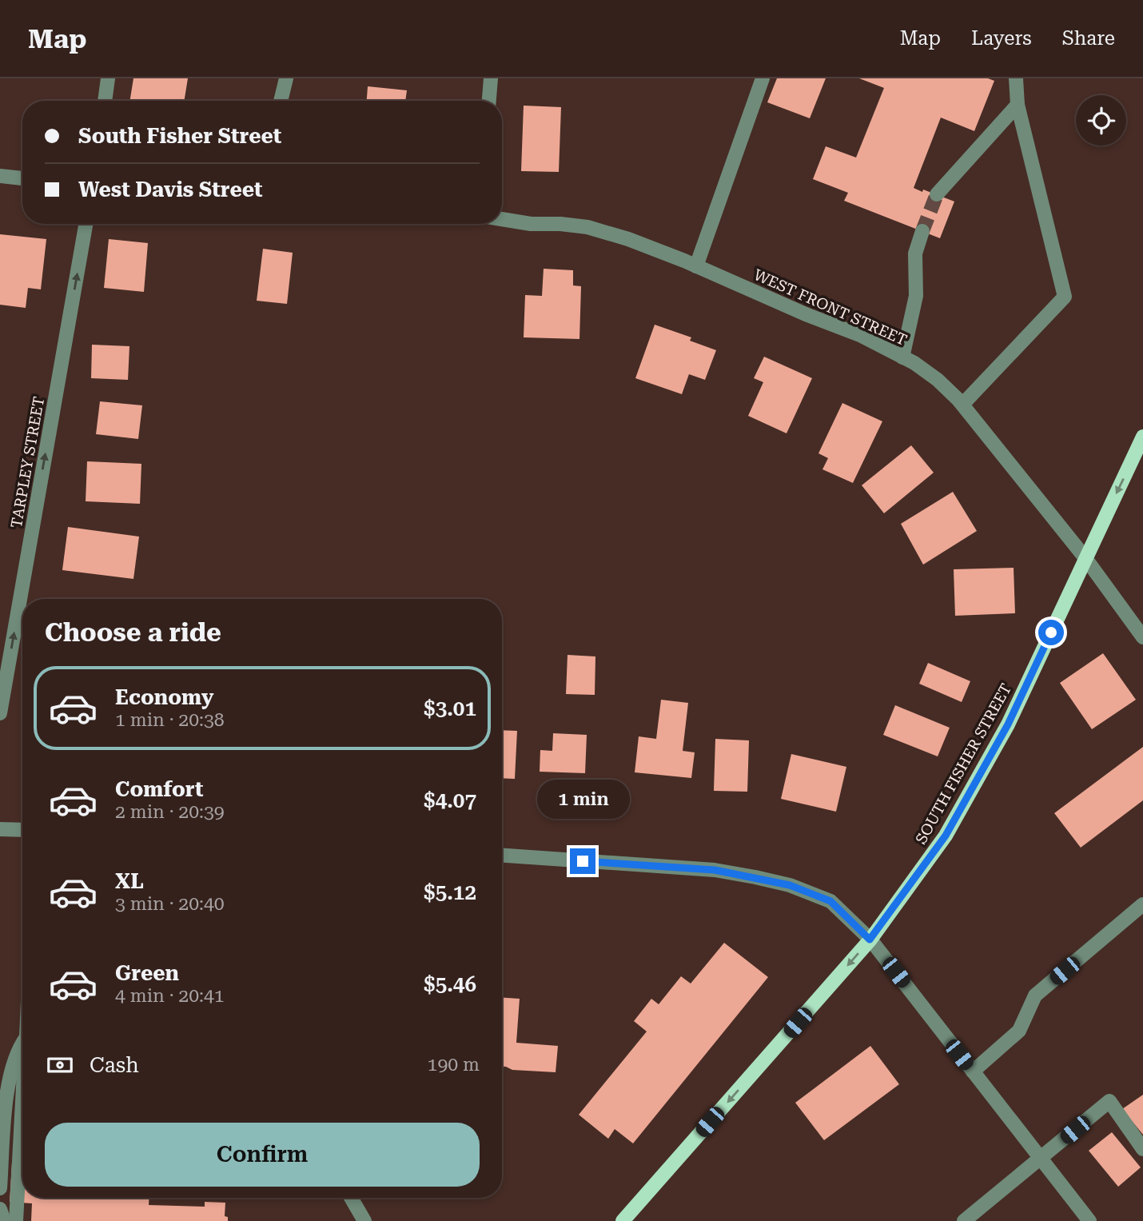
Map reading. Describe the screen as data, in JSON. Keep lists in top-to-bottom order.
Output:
{
  "streets": {
    "main road": ["SOUTH FISHER STREET"],
    "street": ["WEST FRONT STREET", "TARPLEY STREET"]
  },
  "crossings": [
    ["WEST FRONT STREET", "SOUTH FISHER STREET"]
  ],
  "one_way": ["TARPLEY STREET", "SOUTH FISHER STREET"],
  "page": {
    "header": "Map",
    "nav": ["Map", "Layers", "Share"],
    "banner": ["South Fisher Street", "West Davis Street"],
    "heading": "Choose a ride",
    "list": [
      {
        "name": "Economy",
        "note": "1 min · 20:38",
        "value": "$3.01"
      },
      {
        "name": "Comfort",
        "note": "2 min · 20:39",
        "value": "$4.07"
      },
      {
        "name": "XL",
        "note": "3 min · 20:40",
        "value": "$5.12"
      },
      {
        "name": "Green",
        "note": "4 min · 20:41",
        "value": "$5.46"
      }
    ],
    "bubble": "1 min",
    "pay": ["Cash", "190 m"],
    "buttons": "Confirm"
  }
}
